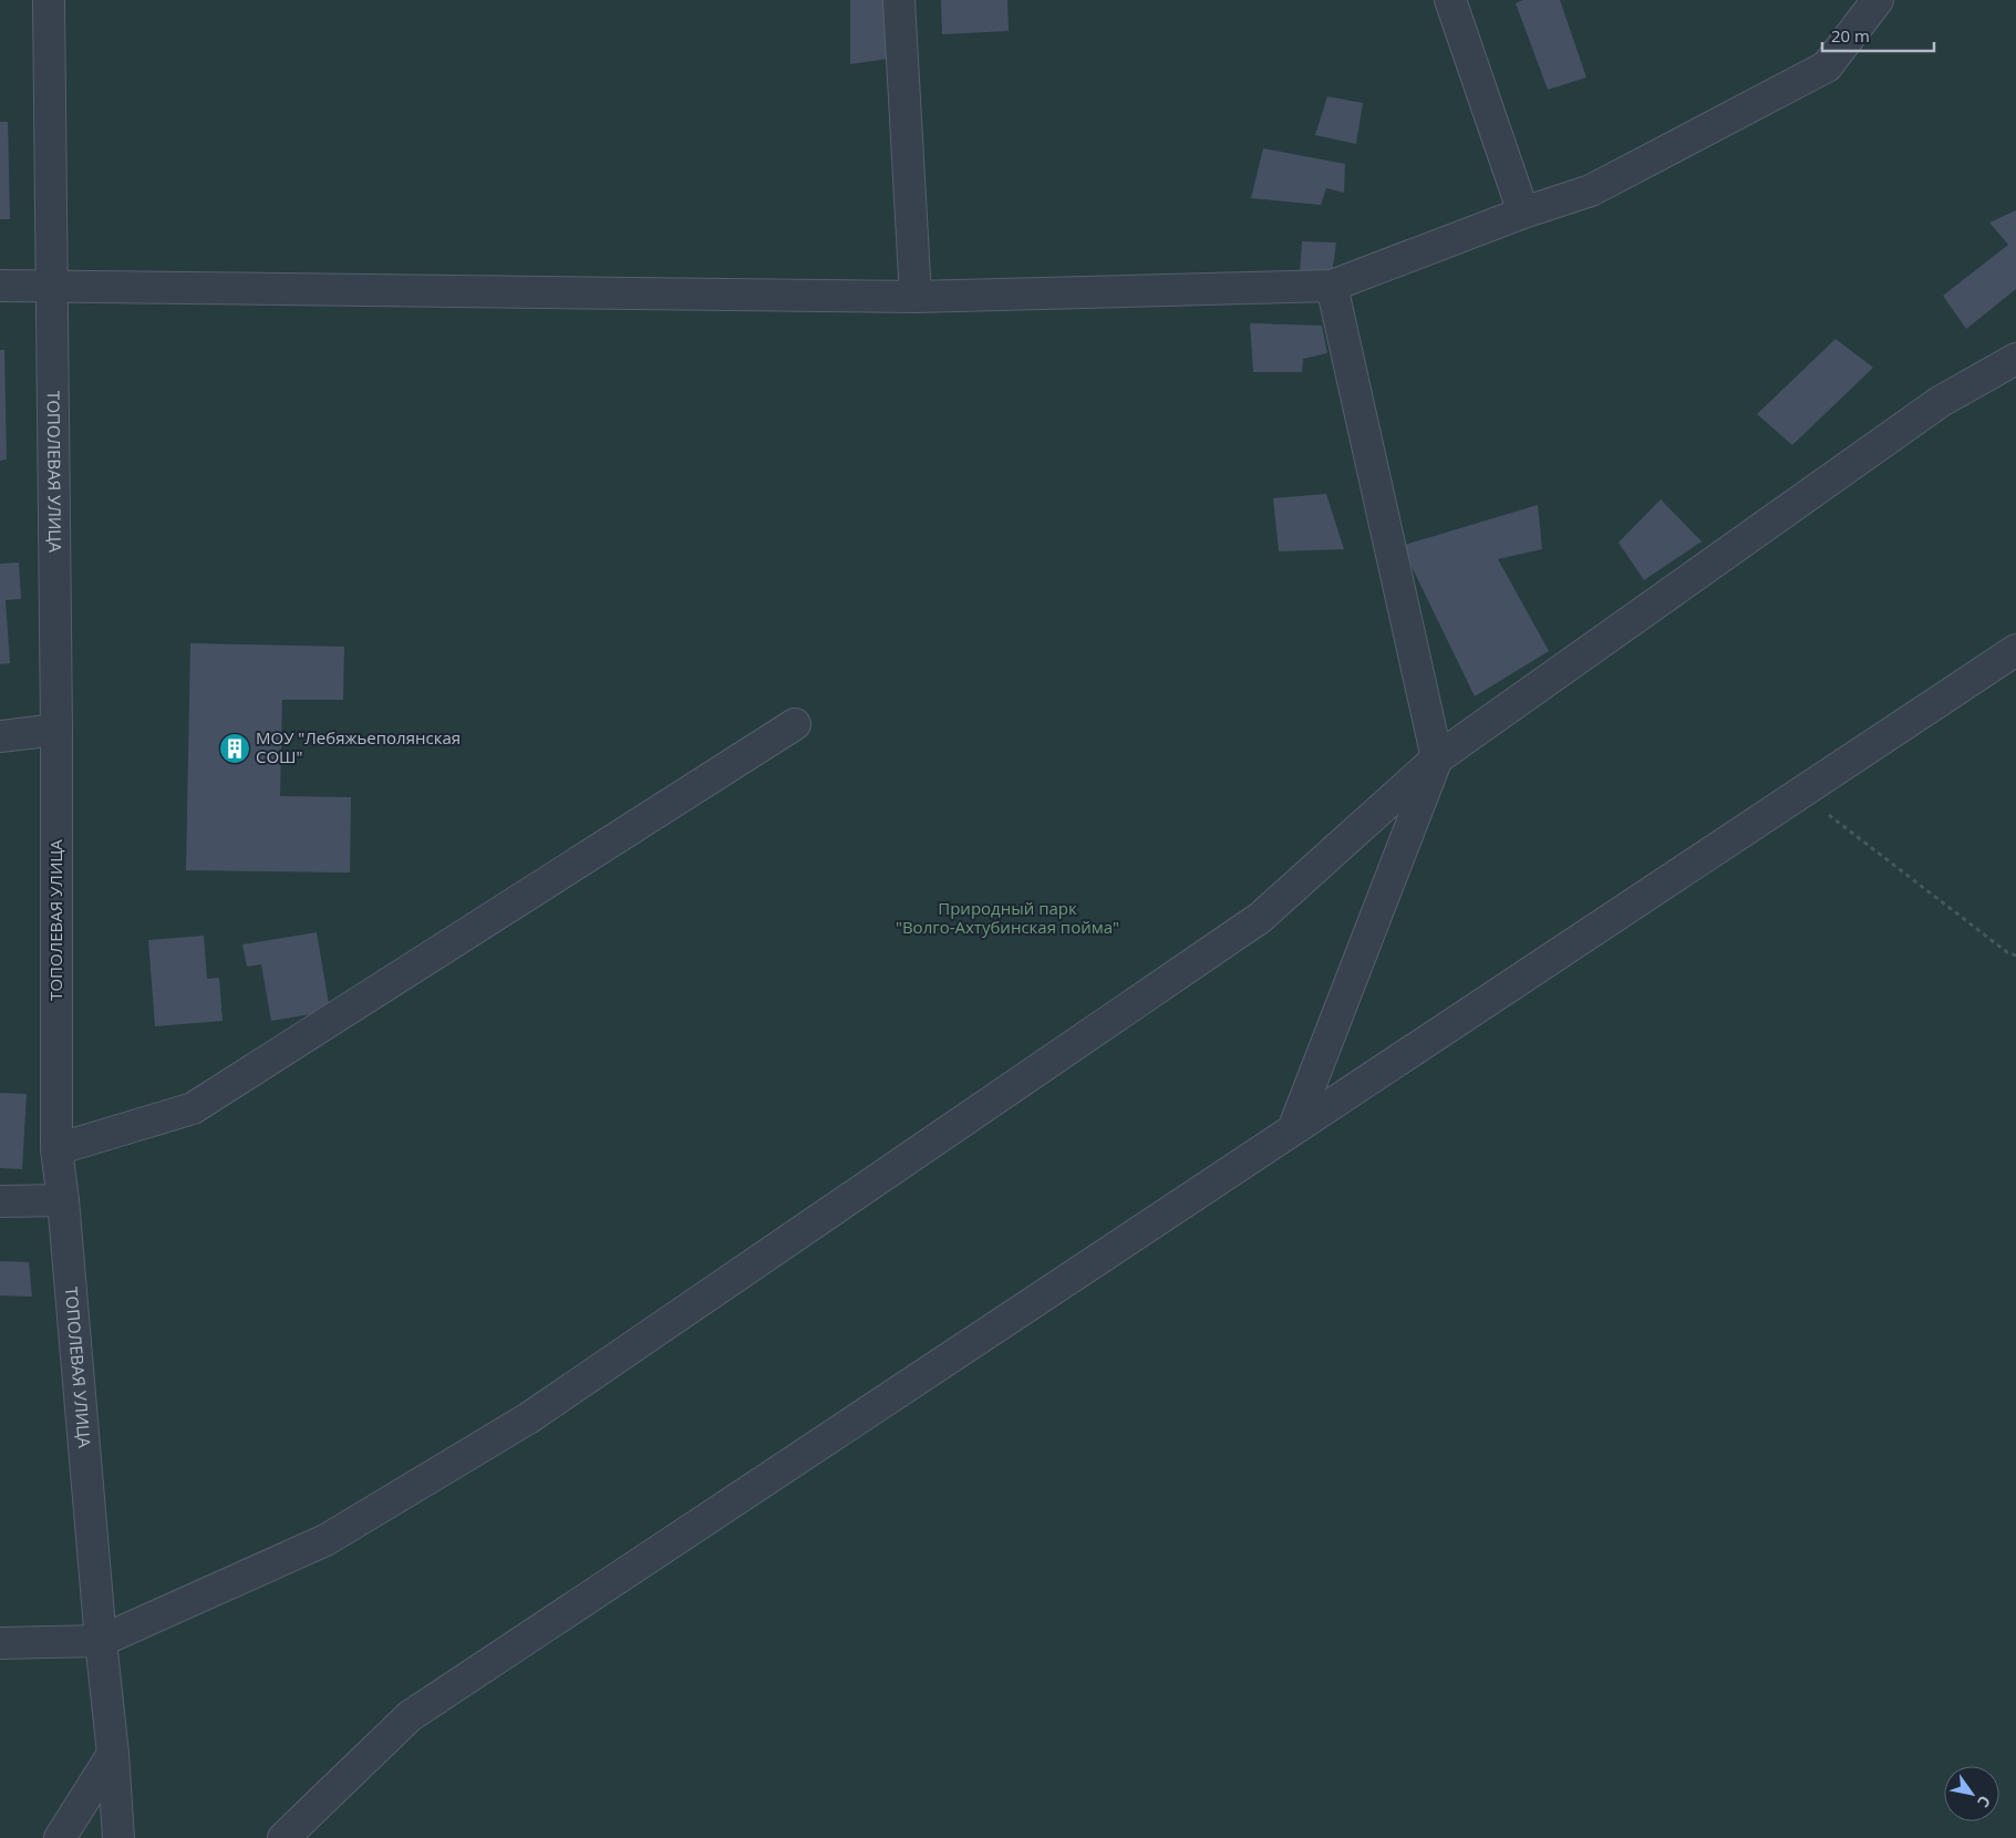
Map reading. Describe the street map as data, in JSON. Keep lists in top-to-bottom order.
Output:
{
  "streets": {
    "street": ["ТОПОЛЕВАЯ УЛИЦА"]
  },
  "parks": ["Природный парк \"Волго-Ахтубинская пойма\""],
  "places": {
    "building": ["МОУ \"Лебяжьеполянская СОШ\""]
  },
  "scale_bar": "20 m",
  "north": "bottom right"
}
